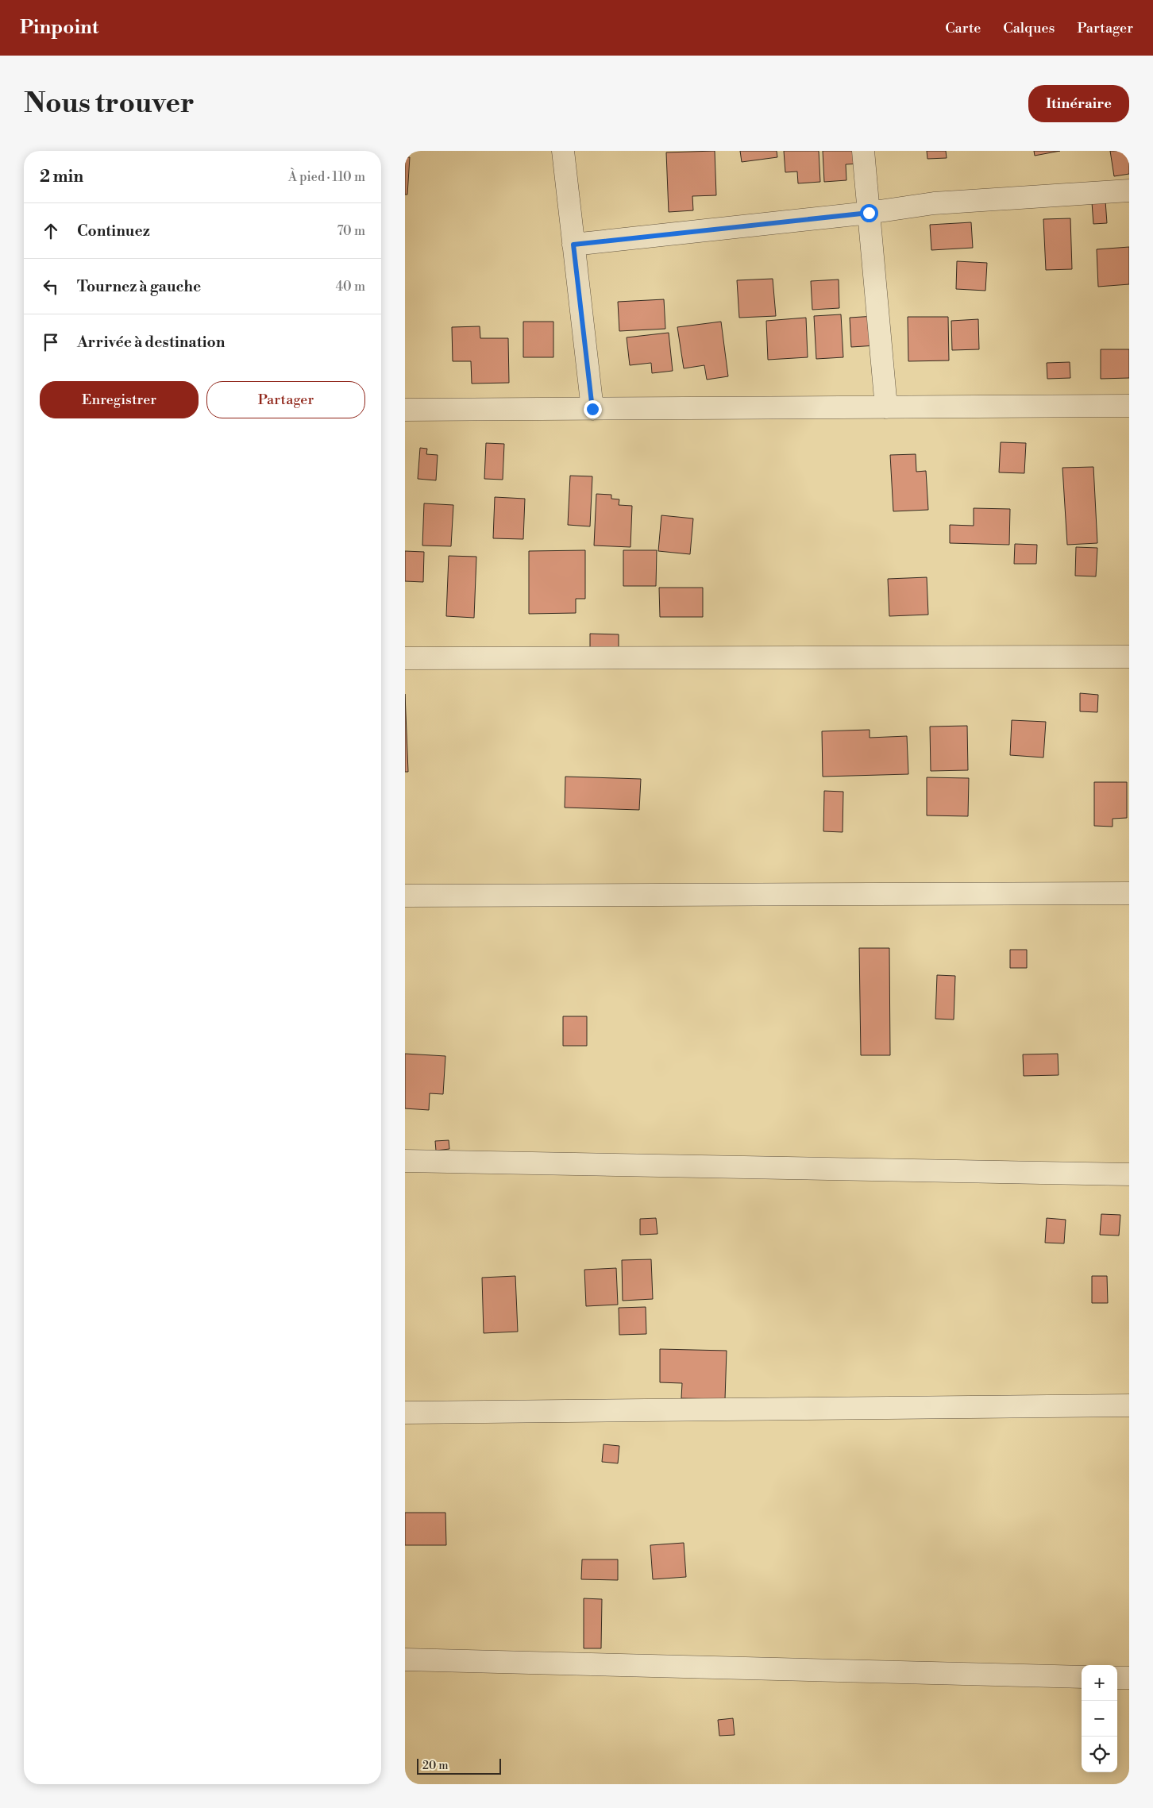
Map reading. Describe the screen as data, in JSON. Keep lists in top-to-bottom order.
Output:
{
  "scale_bar": "20 m",
  "page": {
    "header": "Pinpoint",
    "nav": ["Carte", "Calques", "Partager"],
    "buttons": [
      "Itinéraire",
      ["Enregistrer", "Partager"]
    ],
    "title": "Nous trouver",
    "heading": ["2 min", "À pied · 110 m"],
    "list": [
      ["Continuez", "70 m"],
      ["Tournez à gauche", "40 m"],
      "Arrivée à destination"
    ],
    "map_buttons": ["+", "−"],
    "scale": "20 m"
  }
}
